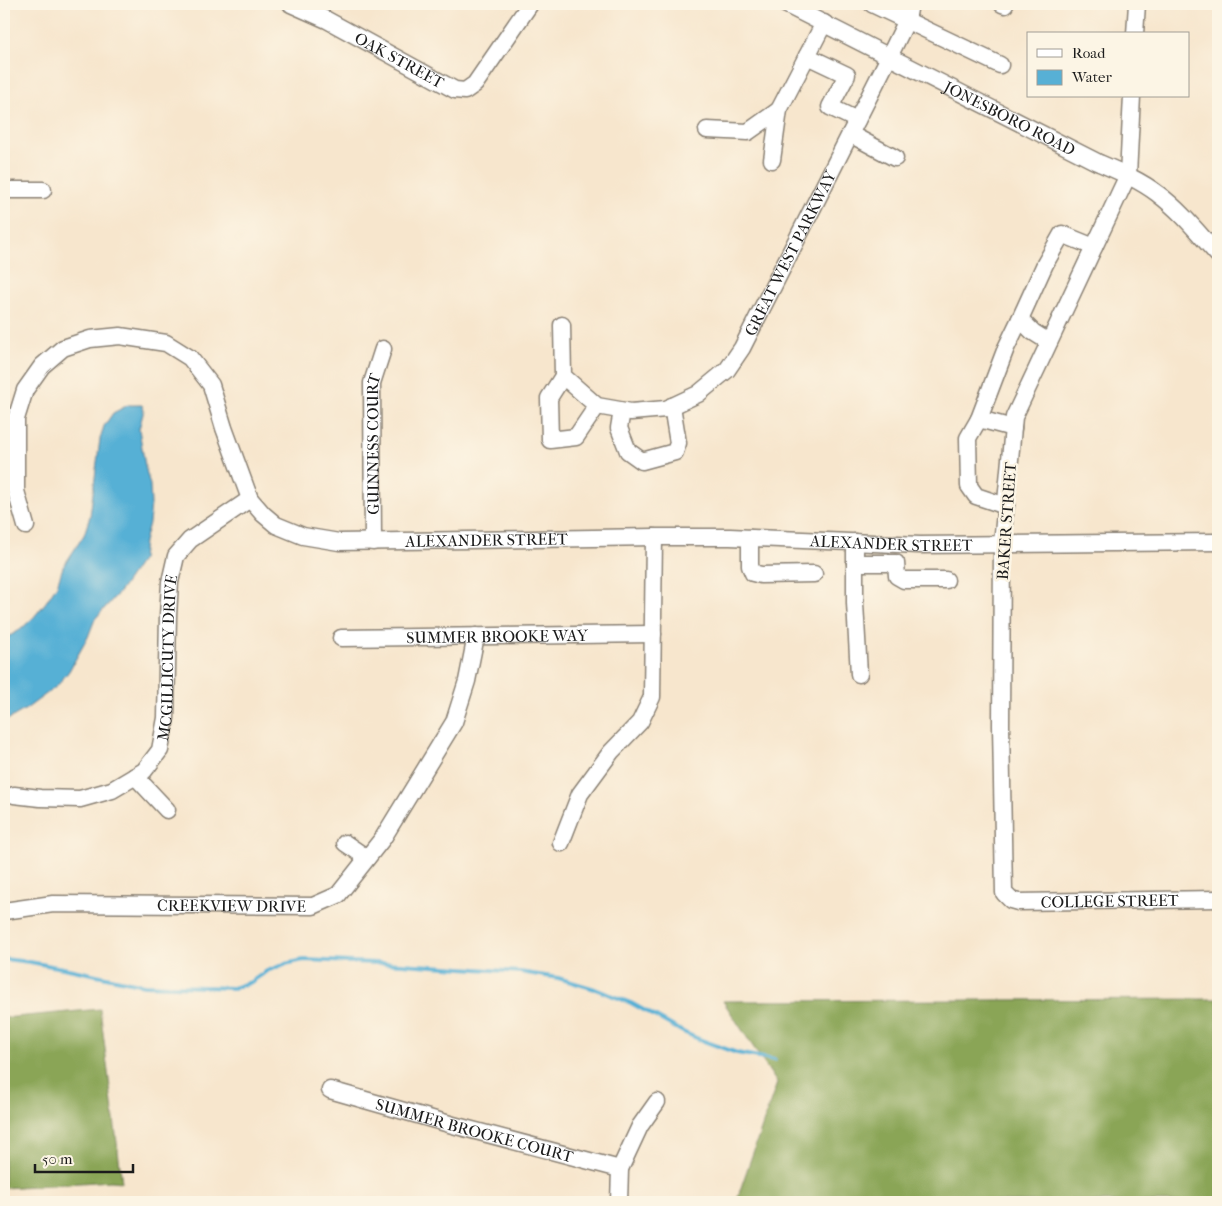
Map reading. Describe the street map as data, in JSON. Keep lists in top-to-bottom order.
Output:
{
  "streets": {
    "street": [
      "OAK STREET",
      "JONESBORO ROAD",
      "GREAT WEST PARKWAY",
      "GUINNESS COURT",
      "BAKER STREET",
      "ALEXANDER STREET",
      "SUMMER BROOKE WAY",
      "MCGILLICUTY DRIVE",
      "COLLEGE STREET",
      "CREEKVIEW DRIVE",
      "SUMMER BROOKE COURT"
    ]
  },
  "crossings": [
    ["JONESBORO ROAD", "GREAT WEST PARKWAY"],
    ["JONESBORO ROAD", "BAKER STREET"],
    ["GUINNESS COURT", "ALEXANDER STREET"],
    ["BAKER STREET", "ALEXANDER STREET"],
    ["BAKER STREET", "COLLEGE STREET"],
    ["ALEXANDER STREET", "MCGILLICUTY DRIVE"],
    ["SUMMER BROOKE WAY", "CREEKVIEW DRIVE"]
  ],
  "legend": ["Road", "Water"],
  "scale_bar": "50 m"
}
